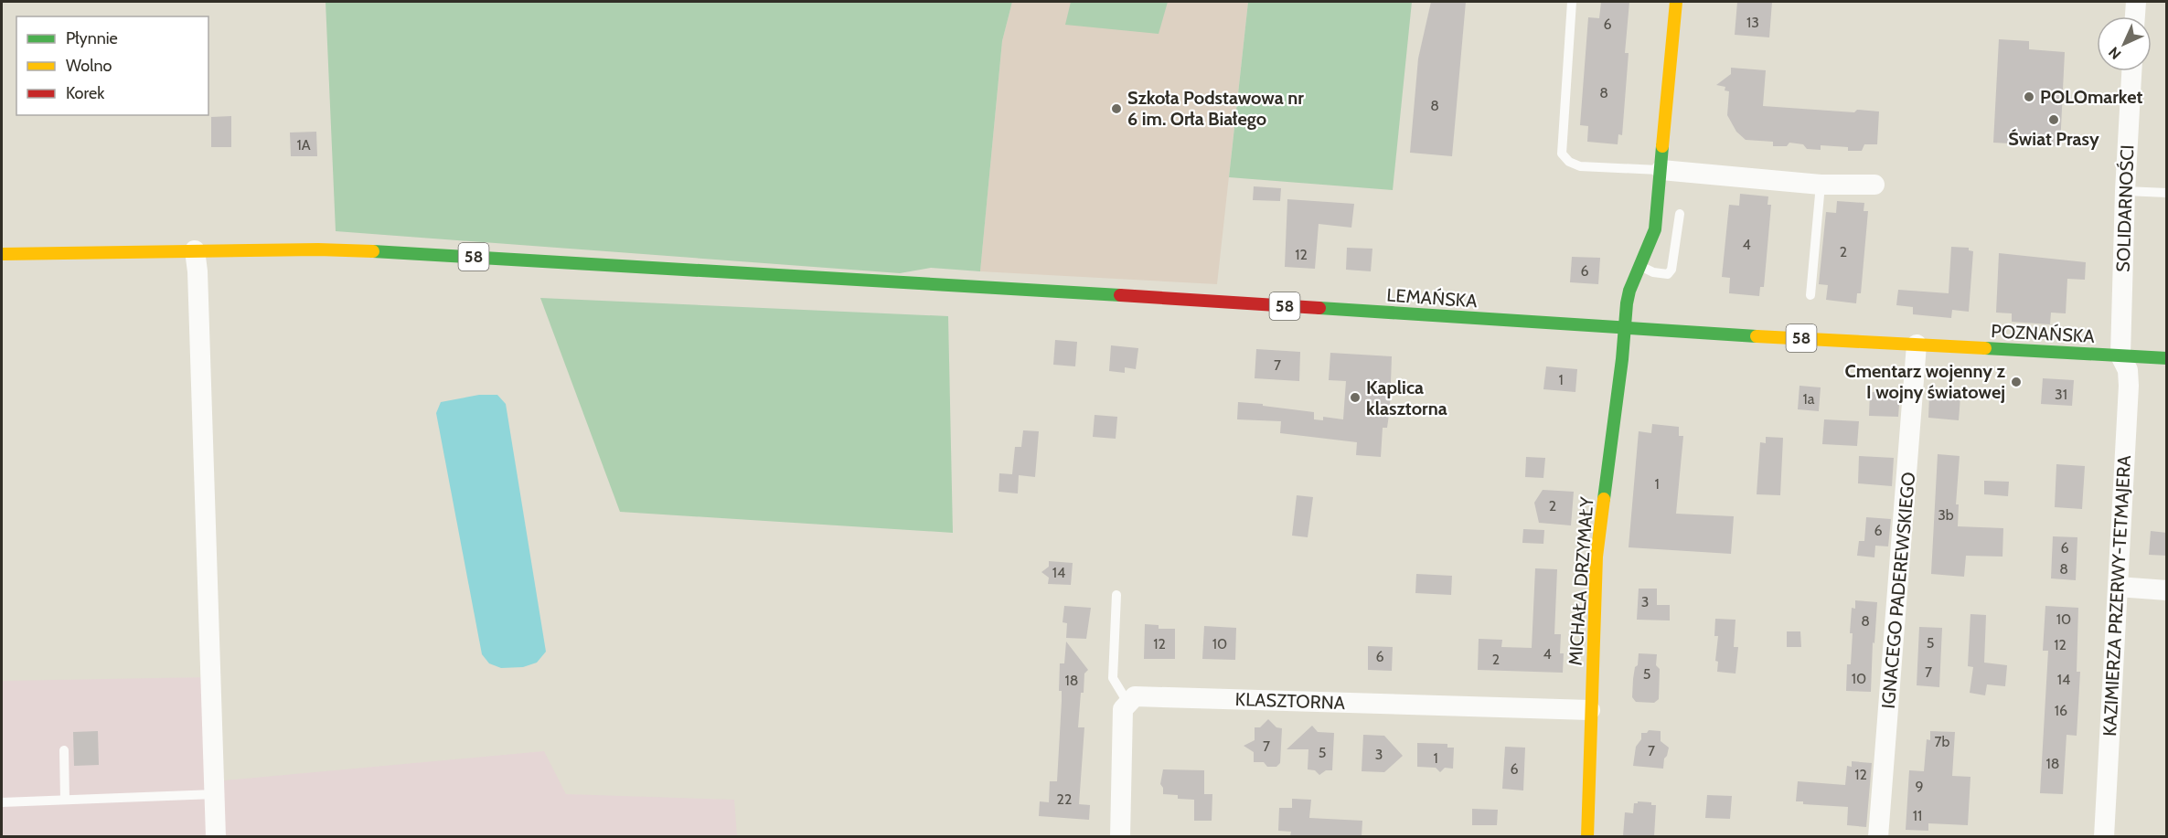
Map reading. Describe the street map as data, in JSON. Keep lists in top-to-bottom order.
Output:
{
  "streets": {
    "main road": [
      "58",
      "LEMAŃSKA",
      "POZNAŃSKA",
      "MICHAŁA DRZYMAŁY"
    ],
    "street": [
      "SOLIDARNOŚCI",
      "IGNACEGO PADEREWSKIEGO",
      "KAZIMIERZA PRZERWY-TETMAJERA",
      "KLASZTORNA"
    ]
  },
  "crossings": [
    ["SOLIDARNOŚCI", "POZNAŃSKA"],
    ["SOLIDARNOŚCI", "KAZIMIERZA PRZERWY-TETMAJERA"],
    ["58", "LEMAŃSKA"],
    ["LEMAŃSKA", "POZNAŃSKA"],
    ["LEMAŃSKA", "MICHAŁA DRZYMAŁY"],
    ["LEMAŃSKA", "IGNACEGO PADEREWSKIEGO"],
    ["POZNAŃSKA", "IGNACEGO PADEREWSKIEGO"],
    ["POZNAŃSKA", "KAZIMIERZA PRZERWY-TETMAJERA"],
    ["MICHAŁA DRZYMAŁY", "KLASZTORNA"]
  ],
  "places": [
    "POLOmarket",
    "Szkoła Podstawowa nr 6 im. Orła Białego",
    "Świat Prasy",
    "Cmentarz wojenny z I wojny światowej",
    "Kaplica klasztorna"
  ],
  "house_numbers": [
    "13",
    "6",
    "8",
    "8",
    "1A",
    "4",
    "2",
    "12",
    "6",
    "7",
    "1",
    "31",
    "1a",
    "1",
    "2",
    "3b",
    "6",
    "6",
    "8",
    "14",
    "3",
    "10",
    "8",
    "5",
    "12",
    "10",
    "12",
    "4",
    "6",
    "2",
    "7",
    "5",
    "10",
    "14",
    "18",
    "16",
    "7b",
    "7",
    "7",
    "5",
    "3",
    "1",
    "18",
    "6",
    "12",
    "9",
    "22",
    "11"
  ],
  "legend": ["Płynnie", "Wolno", "Korek"],
  "north": "bottom left"
}
